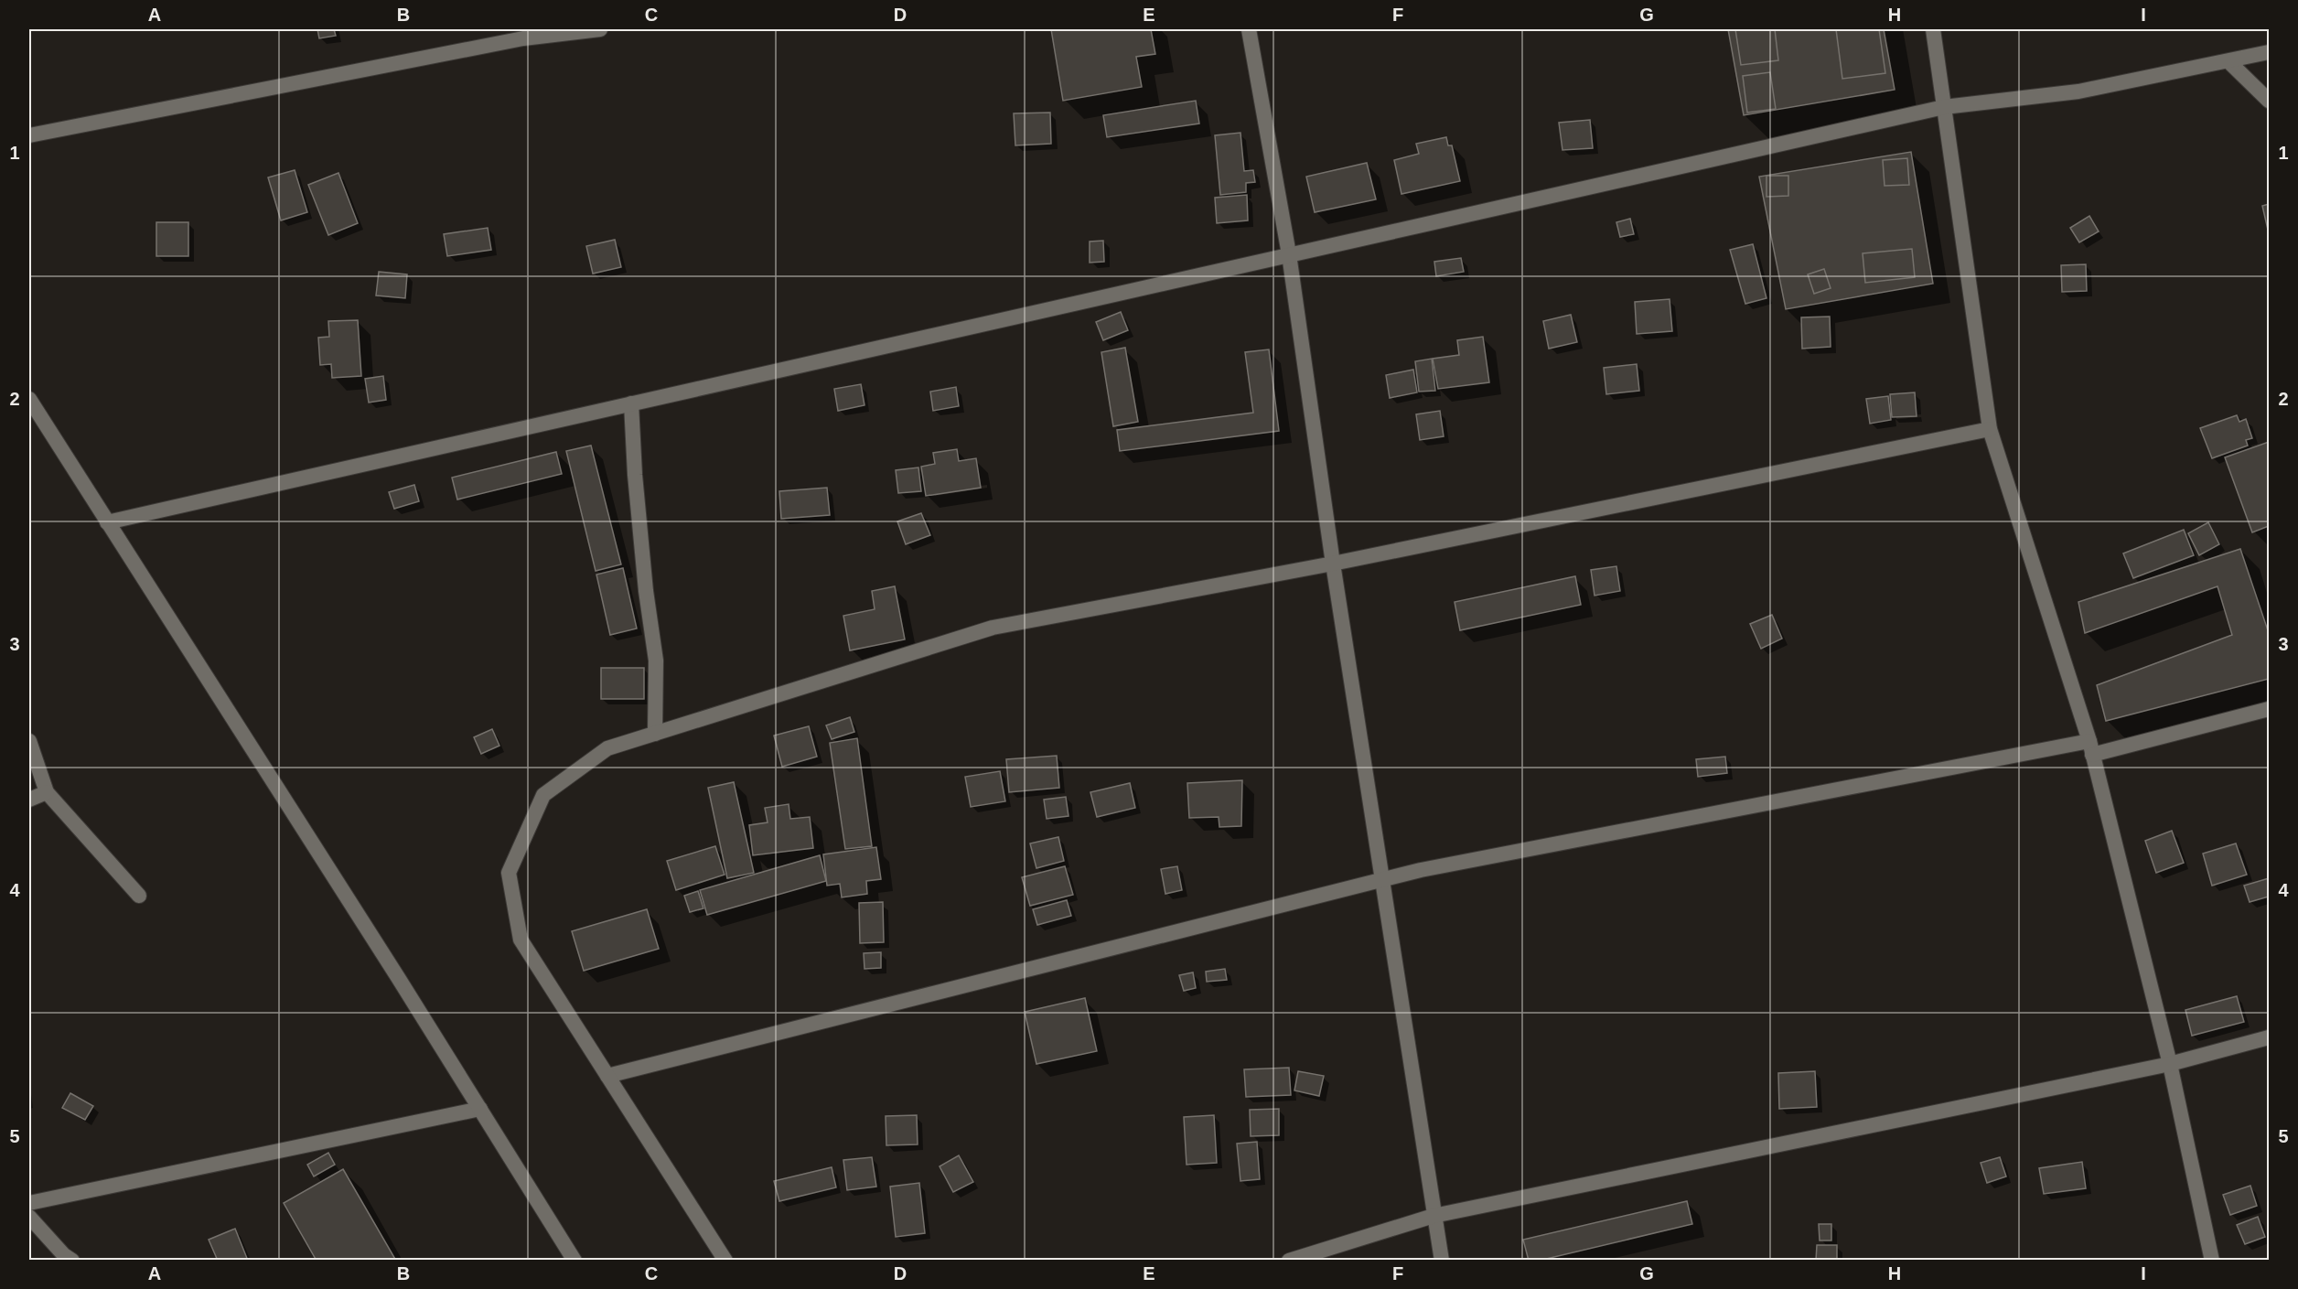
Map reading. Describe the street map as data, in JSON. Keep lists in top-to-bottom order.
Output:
{
  "grid": {
    "columns": [
      "A",
      "B",
      "C",
      "D",
      "E",
      "F",
      "G",
      "H",
      "I"
    ],
    "rows": [
      "1",
      "2",
      "3",
      "4",
      "5"
    ]
  }
}
